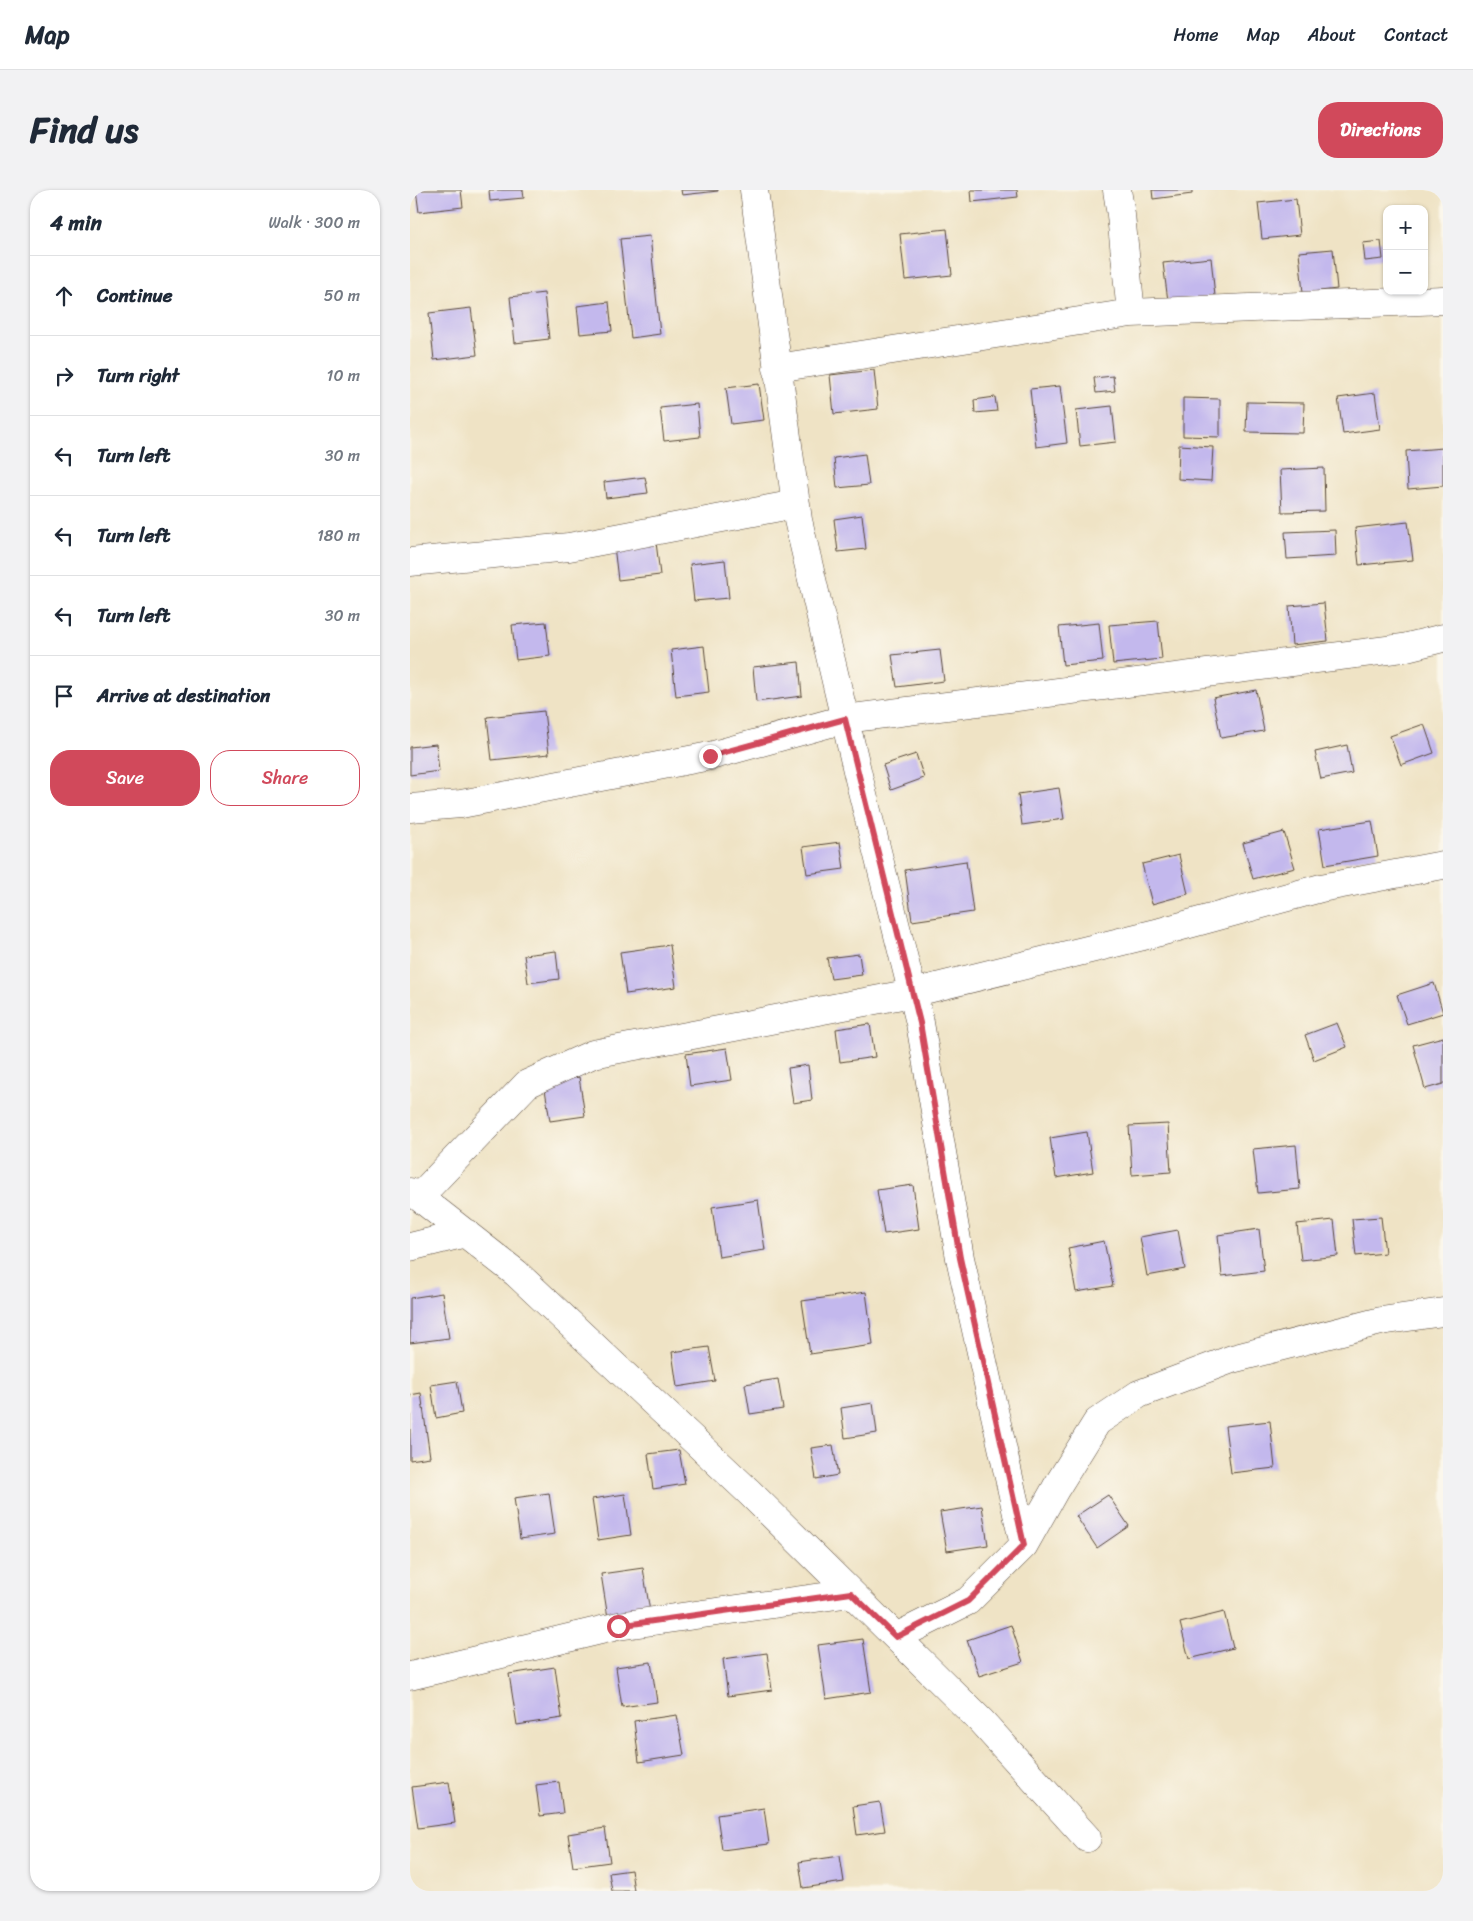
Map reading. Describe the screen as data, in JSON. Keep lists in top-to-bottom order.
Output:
{
  "page": {
    "header": "Map",
    "nav": [
      "Home",
      "Map",
      "About",
      "Contact"
    ],
    "title": "Find us",
    "buttons": [
      "Directions",
      ["Save", "Share"]
    ],
    "heading": ["4 min", "Walk · 300 m"],
    "map_buttons": ["+", "−"],
    "list": [
      ["Continue", "50 m"],
      ["Turn right", "10 m"],
      ["Turn left", "30 m"],
      ["Turn left", "180 m"],
      ["Turn left", "30 m"],
      "Arrive at destination"
    ]
  }
}
